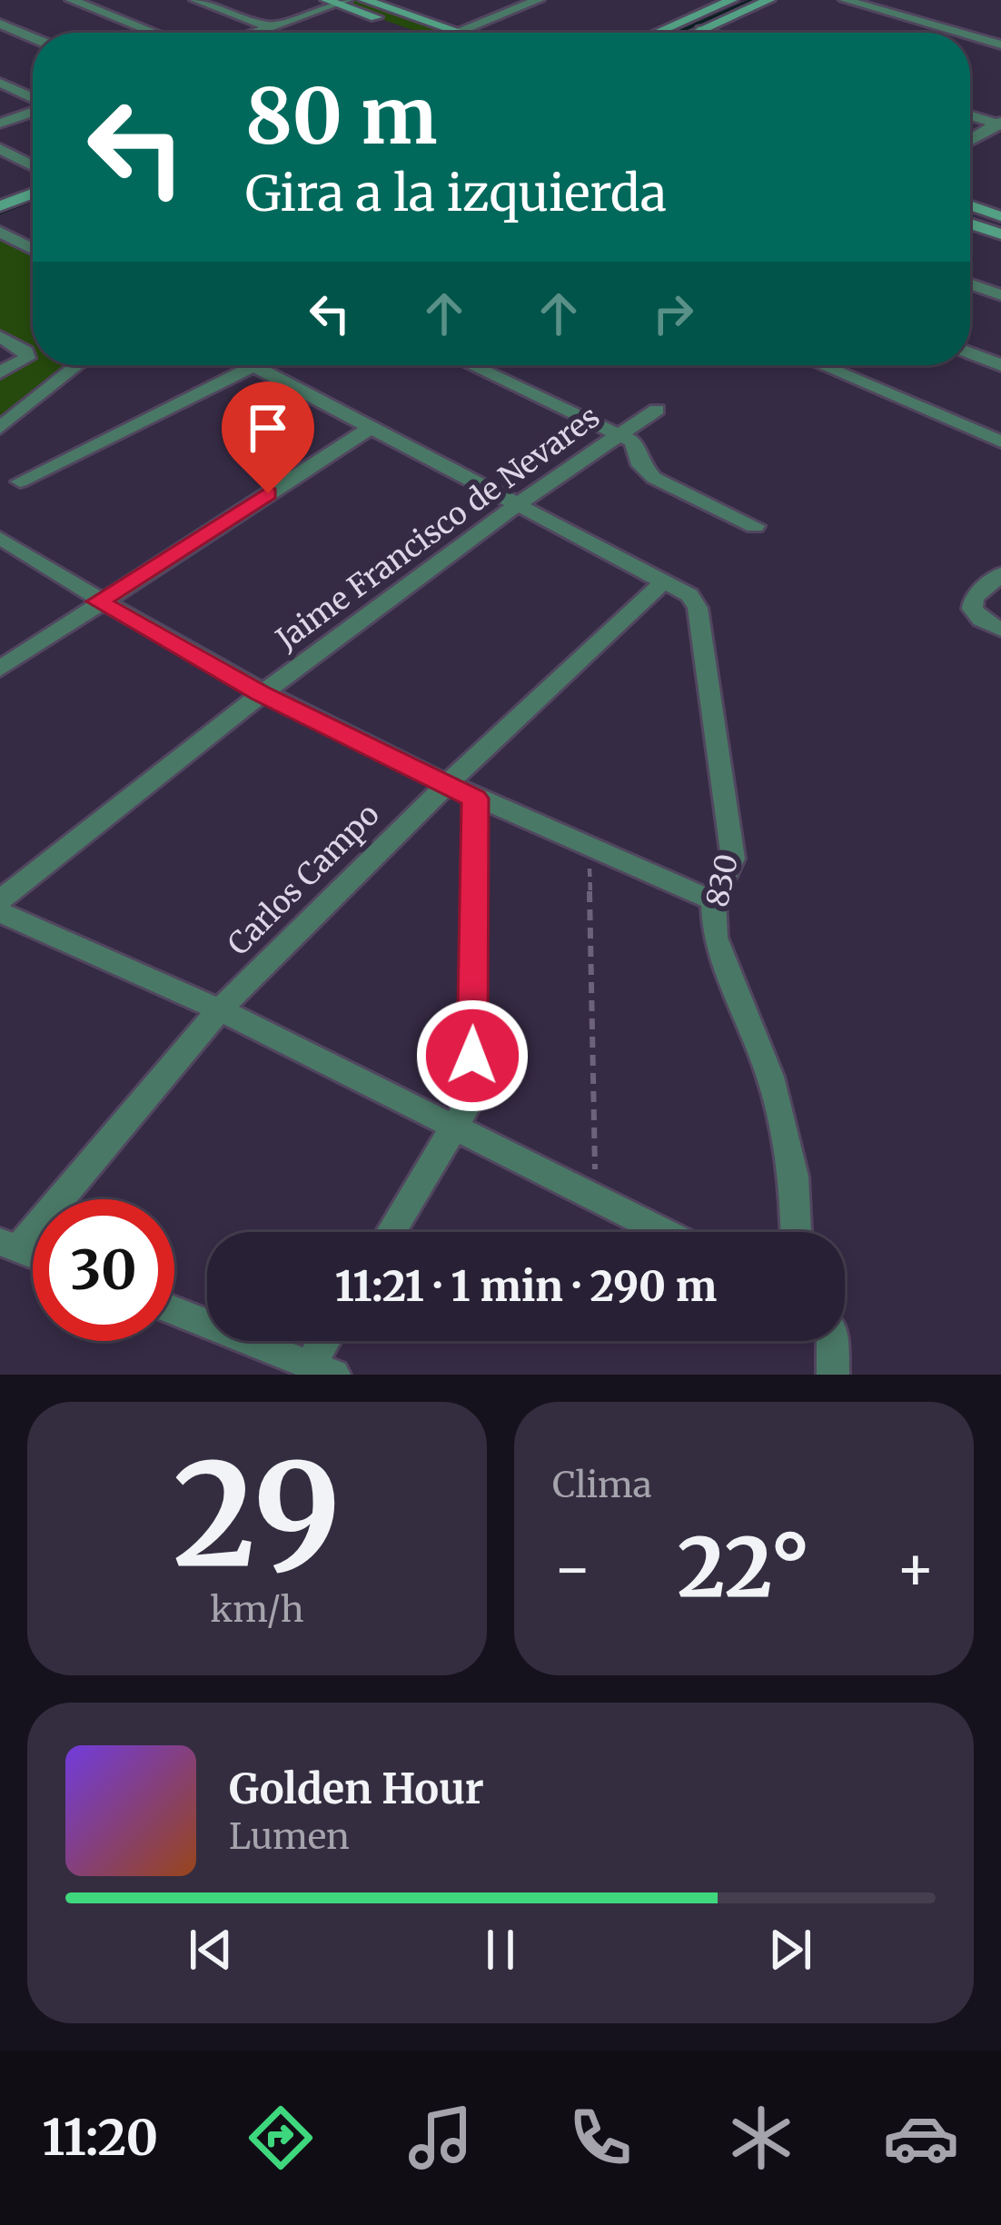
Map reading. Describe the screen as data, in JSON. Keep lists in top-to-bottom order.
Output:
{
  "streets": {
    "street": ["Jaime Francisco de Nevares", "Carlos Campo", "830"]
  },
  "crossings": [
    ["Jaime Francisco de Nevares", "830"],
    ["Carlos Campo", "830"]
  ],
  "page": {
    "turn": ["80 m", "Gira a la izquierda"],
    "limit": "30",
    "trip": "11:21 · 1 min · 290 m",
    "tile": [
      ["29", "km/h"],
      "Clima"
    ],
    "heat": ["−", "22°", "+"],
    "song": ["Golden Hour", "Lumen"],
    "tabs": "11:20"
  }
}
